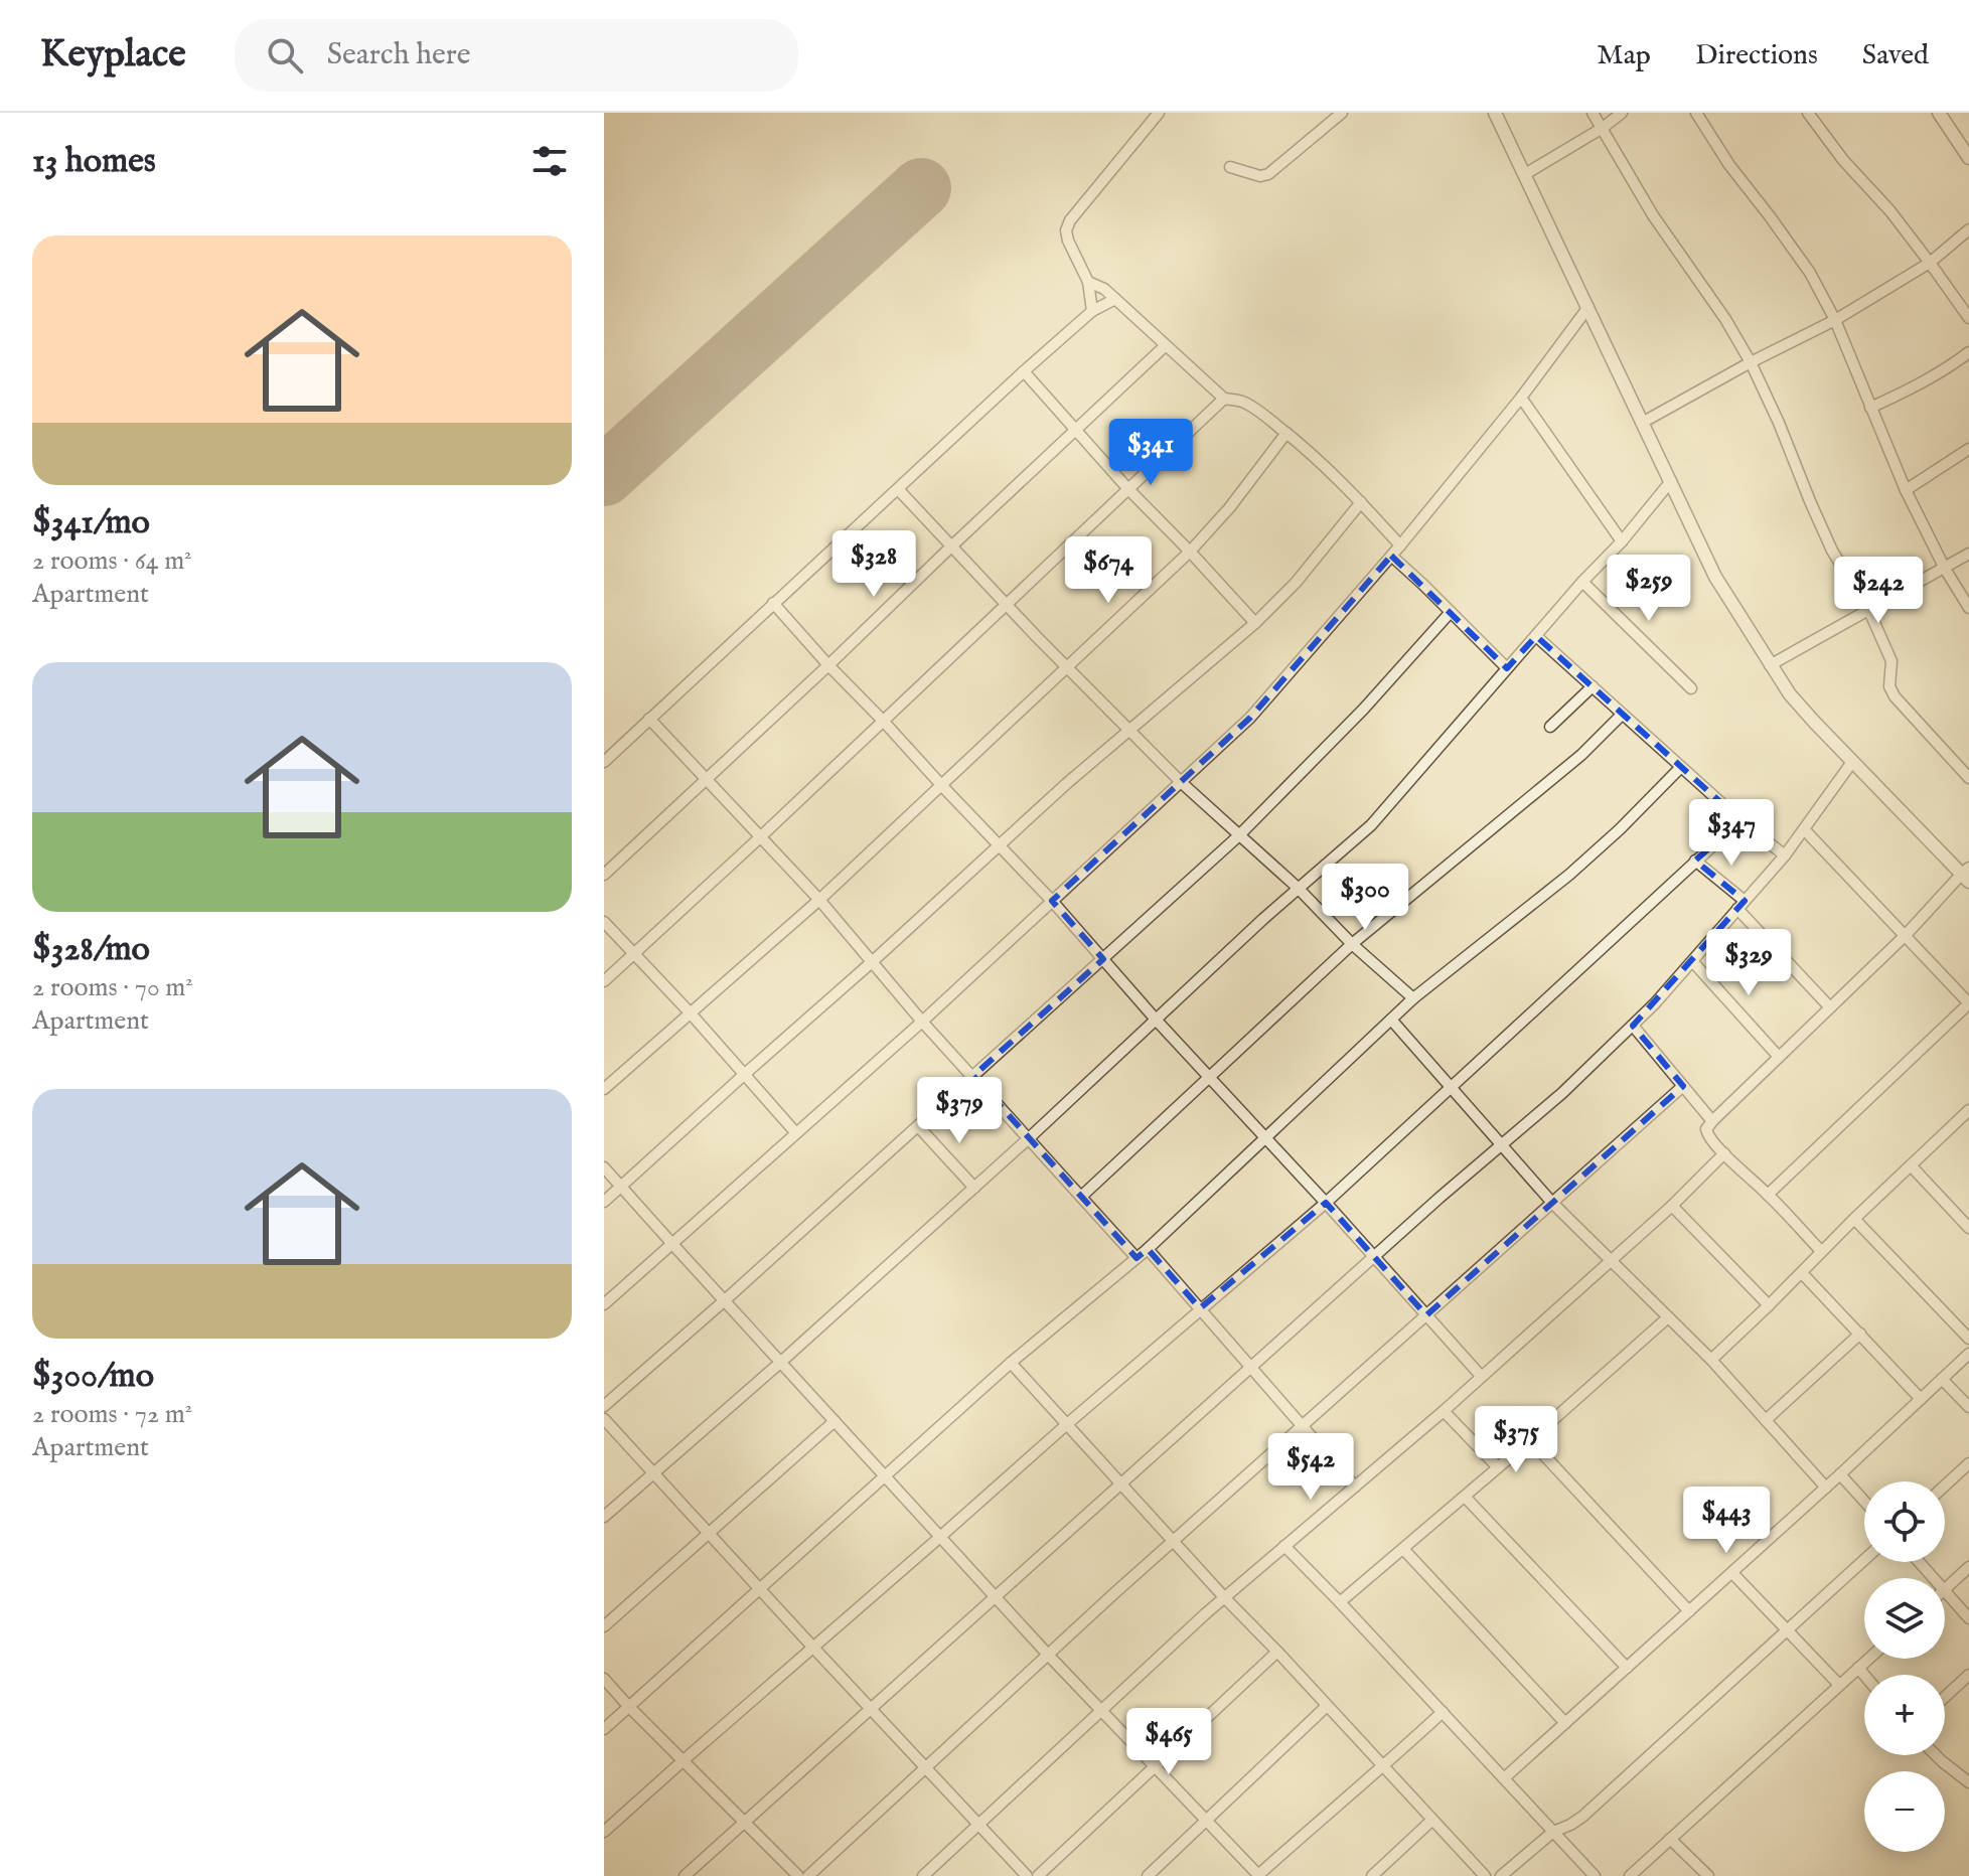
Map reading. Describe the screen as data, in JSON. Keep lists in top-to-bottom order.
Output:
{
  "page": {
    "header": "Keyplace",
    "search": "Search here",
    "nav": ["Map", "Directions", "Saved"],
    "heading": "13 homes",
    "list": [
      {
        "name": "$341/mo",
        "note": "2 rooms · 64 m² · Apartment"
      },
      {
        "name": "$328/mo",
        "note": "2 rooms · 70 m² · Apartment"
      },
      {
        "name": "$300/mo",
        "note": "2 rooms · 72 m² · Apartment"
      }
    ],
    "price": [
      "$341",
      "$328",
      "$674",
      "$259",
      "$242",
      "$347",
      "$300",
      "$329",
      "$379",
      "$375",
      "$542",
      "$443",
      "$465"
    ],
    "map_buttons": ["+", "−"]
  }
}
